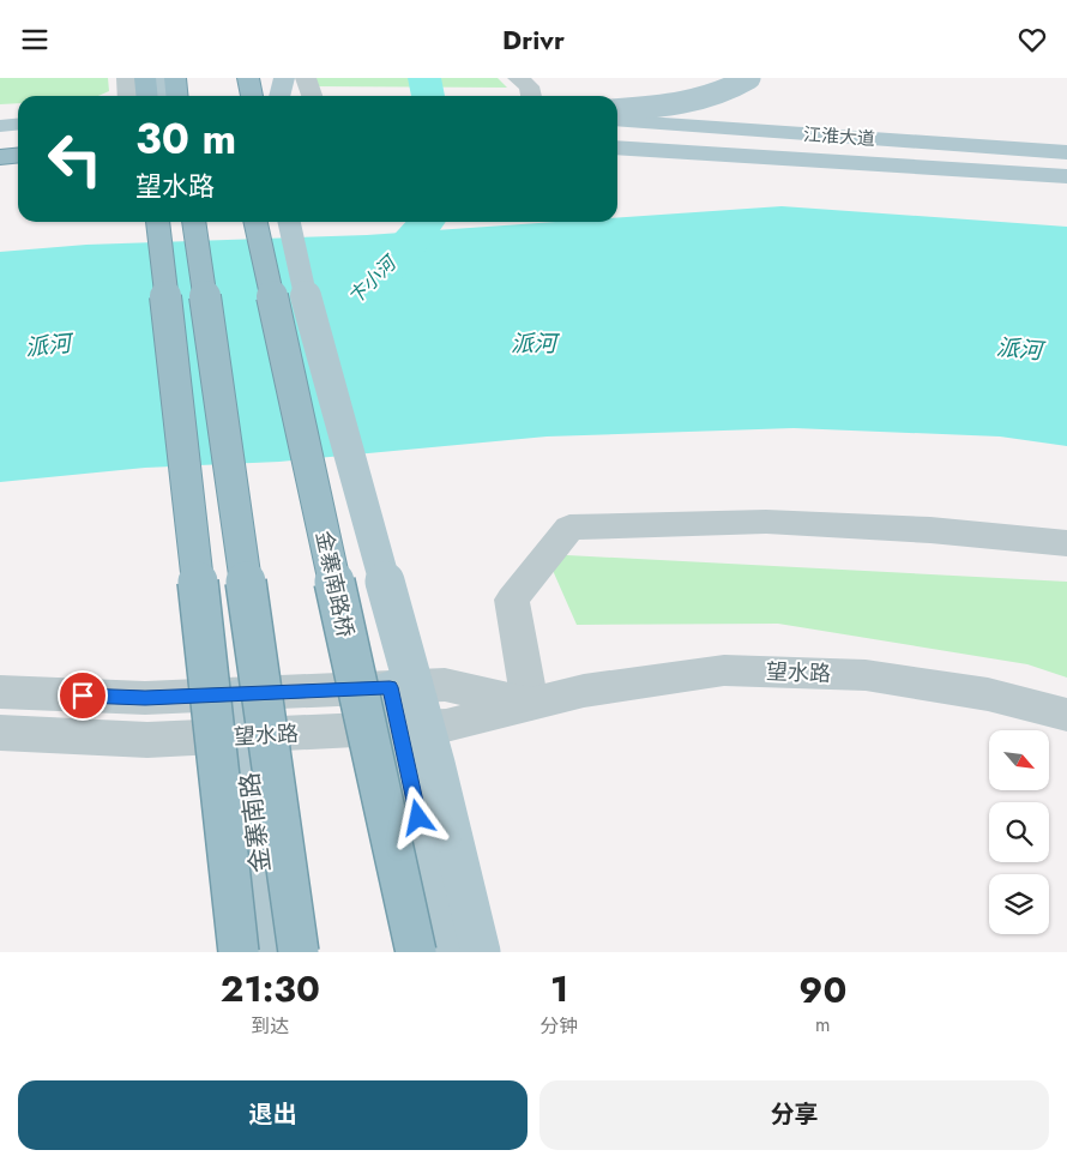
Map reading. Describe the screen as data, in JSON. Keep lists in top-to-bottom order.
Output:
{
  "streets": {
    "highway": ["金寨南路桥"],
    "main road": ["江淮大道", "金寨南路"],
    "street": ["望水路"]
  },
  "crossings": [
    ["望水路", "金寨南路"]
  ],
  "water": ["卞小河", "派河"],
  "north": "bottom right",
  "page": {
    "header": "Drivr",
    "turn": ["30 m", "望水路"],
    "eta": [
      "21:30",
      "到达",
      "1",
      "分钟",
      "90",
      "m"
    ],
    "buttons": ["退出", "分享"]
  }
}
